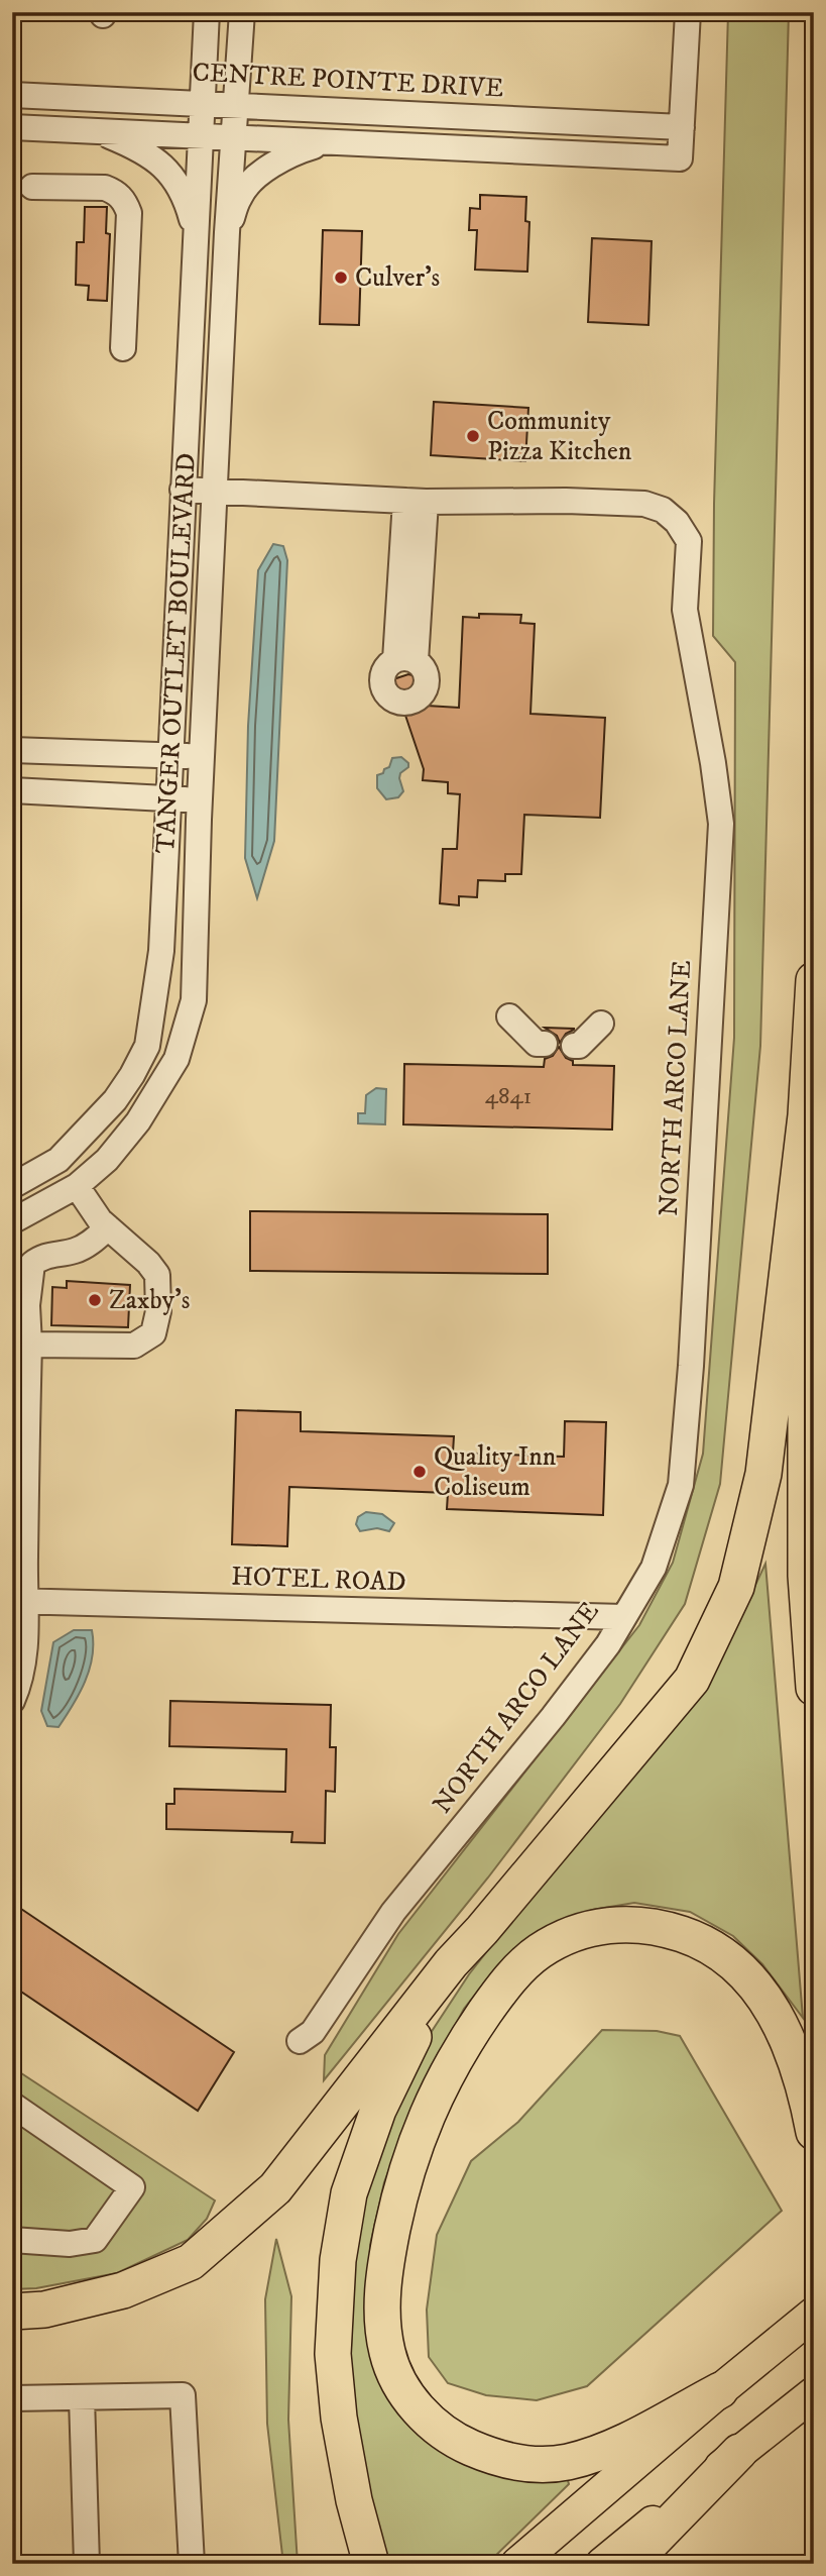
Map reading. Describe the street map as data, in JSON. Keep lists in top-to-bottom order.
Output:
{
  "streets": {
    "street": [
      "CENTRE POINTE DRIVE",
      "TANGER OUTLET BOULEVARD",
      "NORTH ARCO LANE",
      "HOTEL ROAD"
    ]
  },
  "crossings": [
    ["CENTRE POINTE DRIVE", "TANGER OUTLET BOULEVARD"],
    ["TANGER OUTLET BOULEVARD", "NORTH ARCO LANE"],
    ["NORTH ARCO LANE", "HOTEL ROAD"]
  ],
  "places": [
    "Culver's",
    "Community Pizza Kitchen",
    "Zaxby's",
    "Quality Inn Coliseum"
  ],
  "house_numbers": ["4841"]
}
